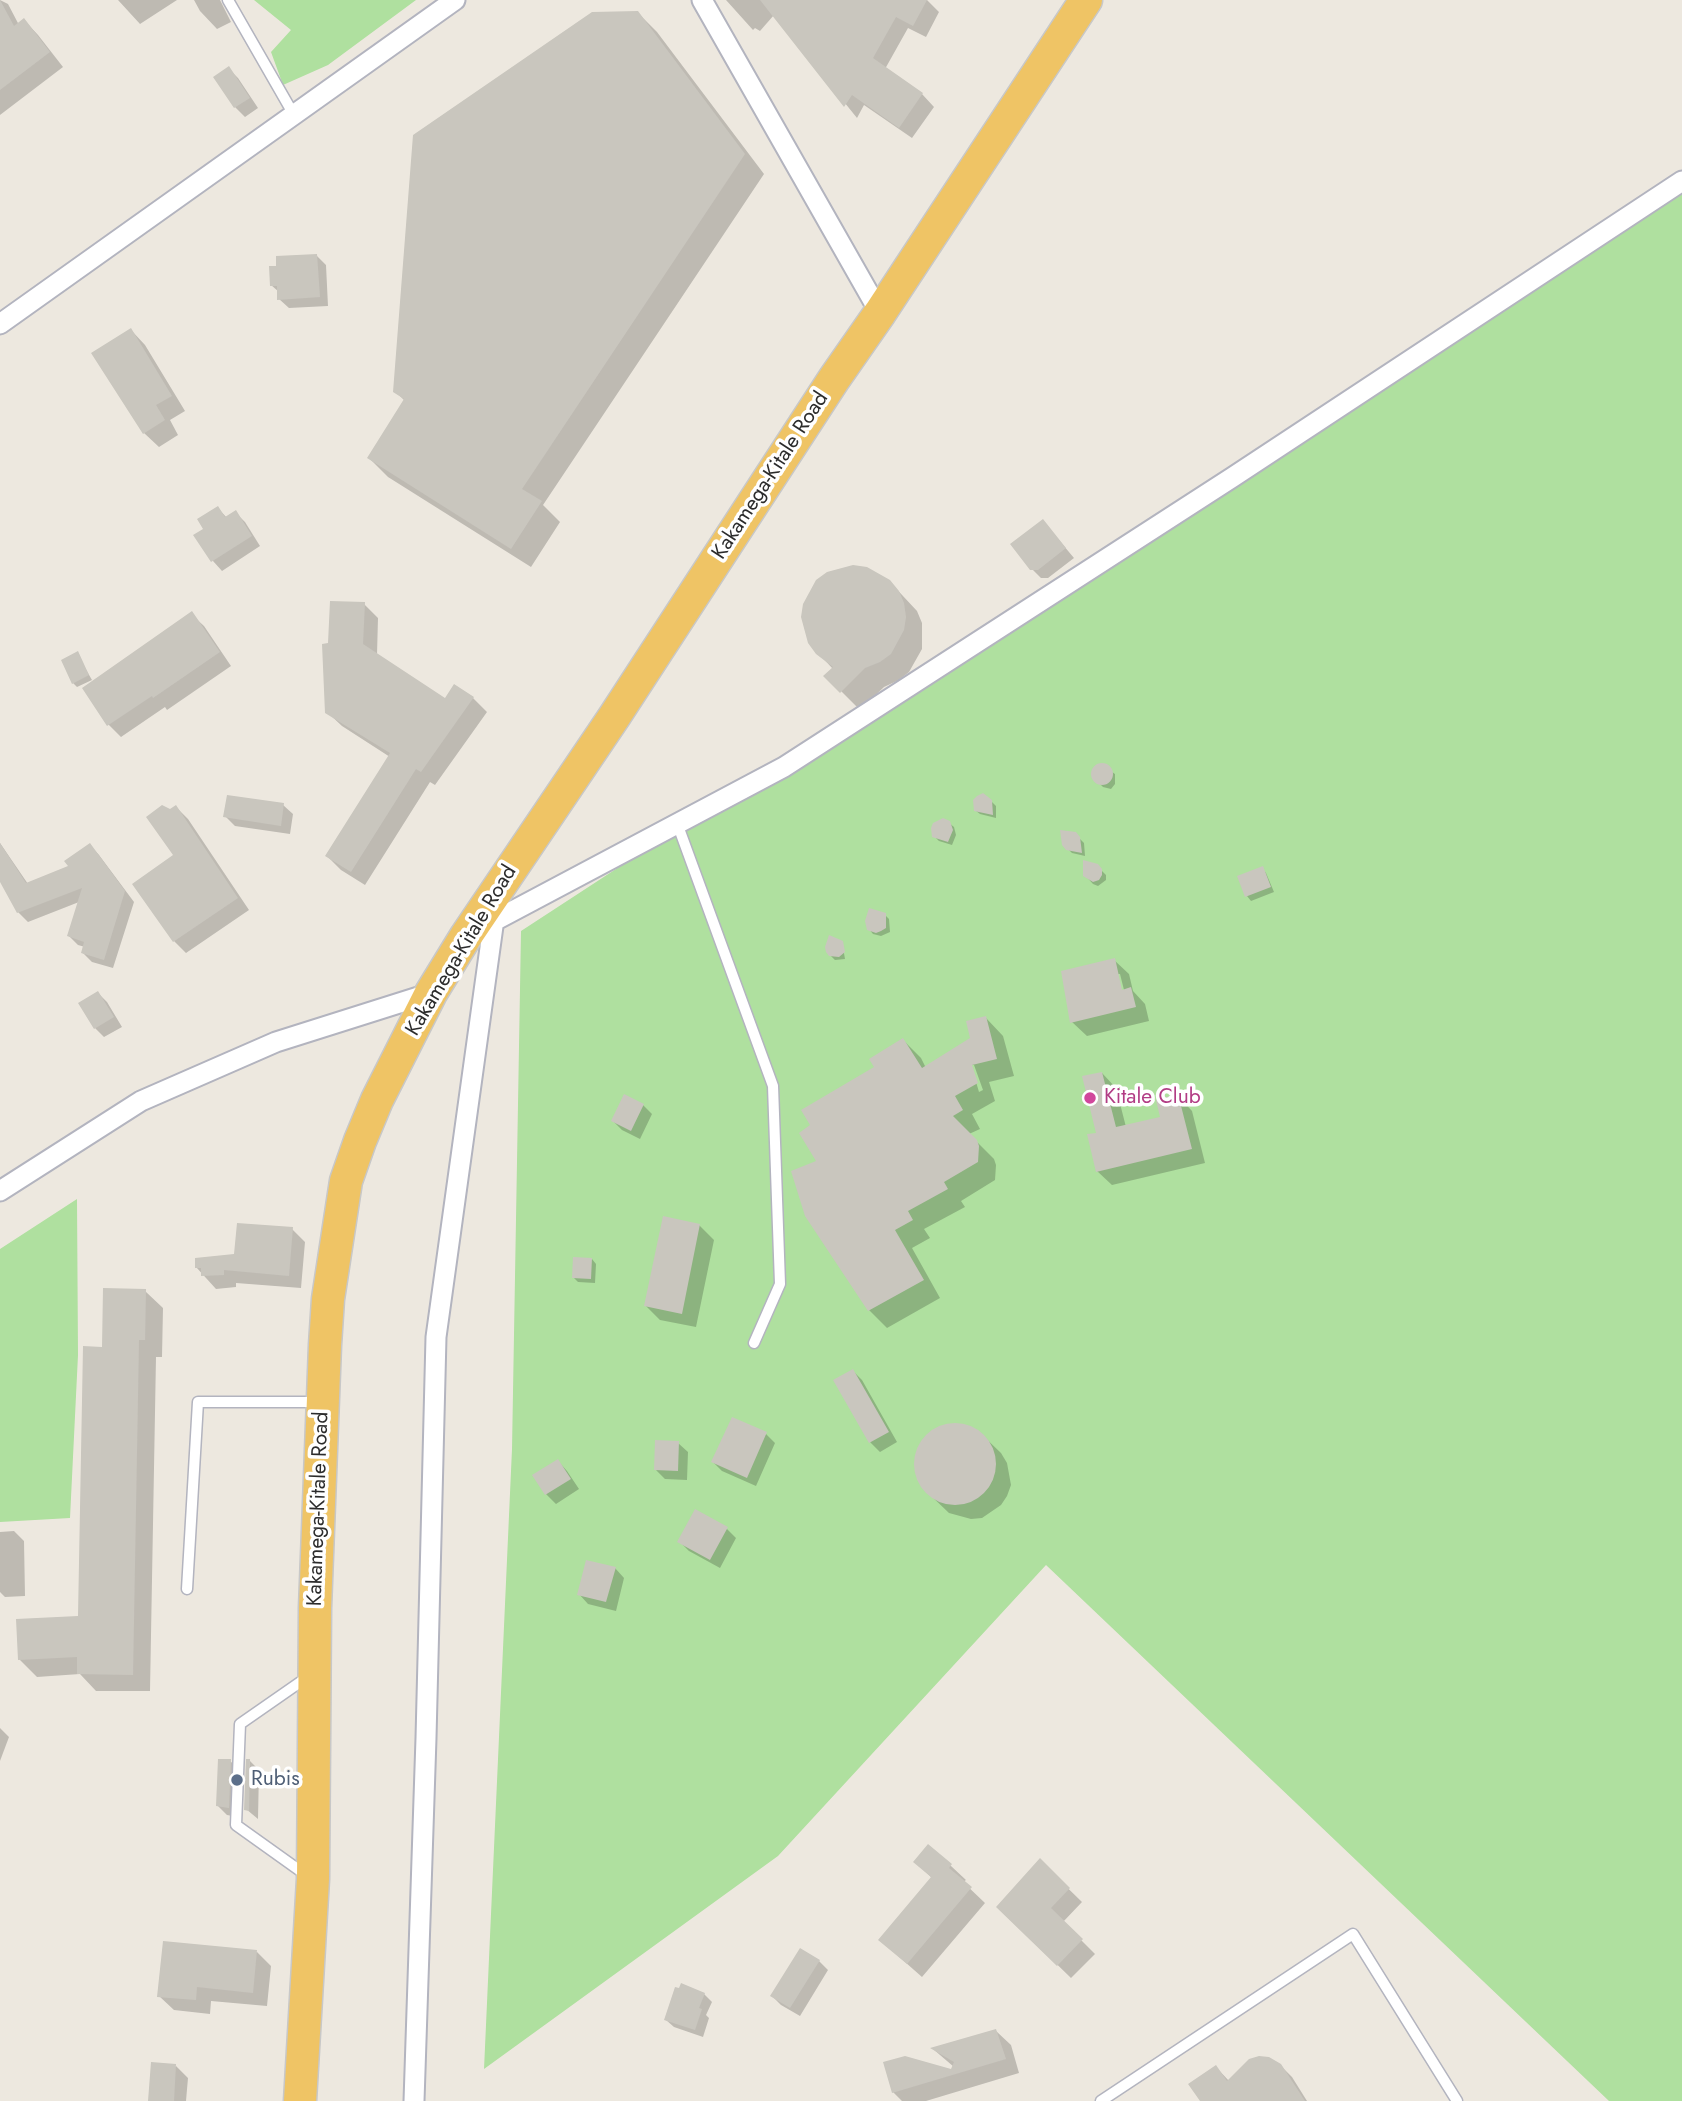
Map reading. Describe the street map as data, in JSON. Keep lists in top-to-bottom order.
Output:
{
  "streets": {
    "highway": ["Kakamega-Kitale Road"]
  },
  "places": ["Kitale Club", "Rubis"]
}
